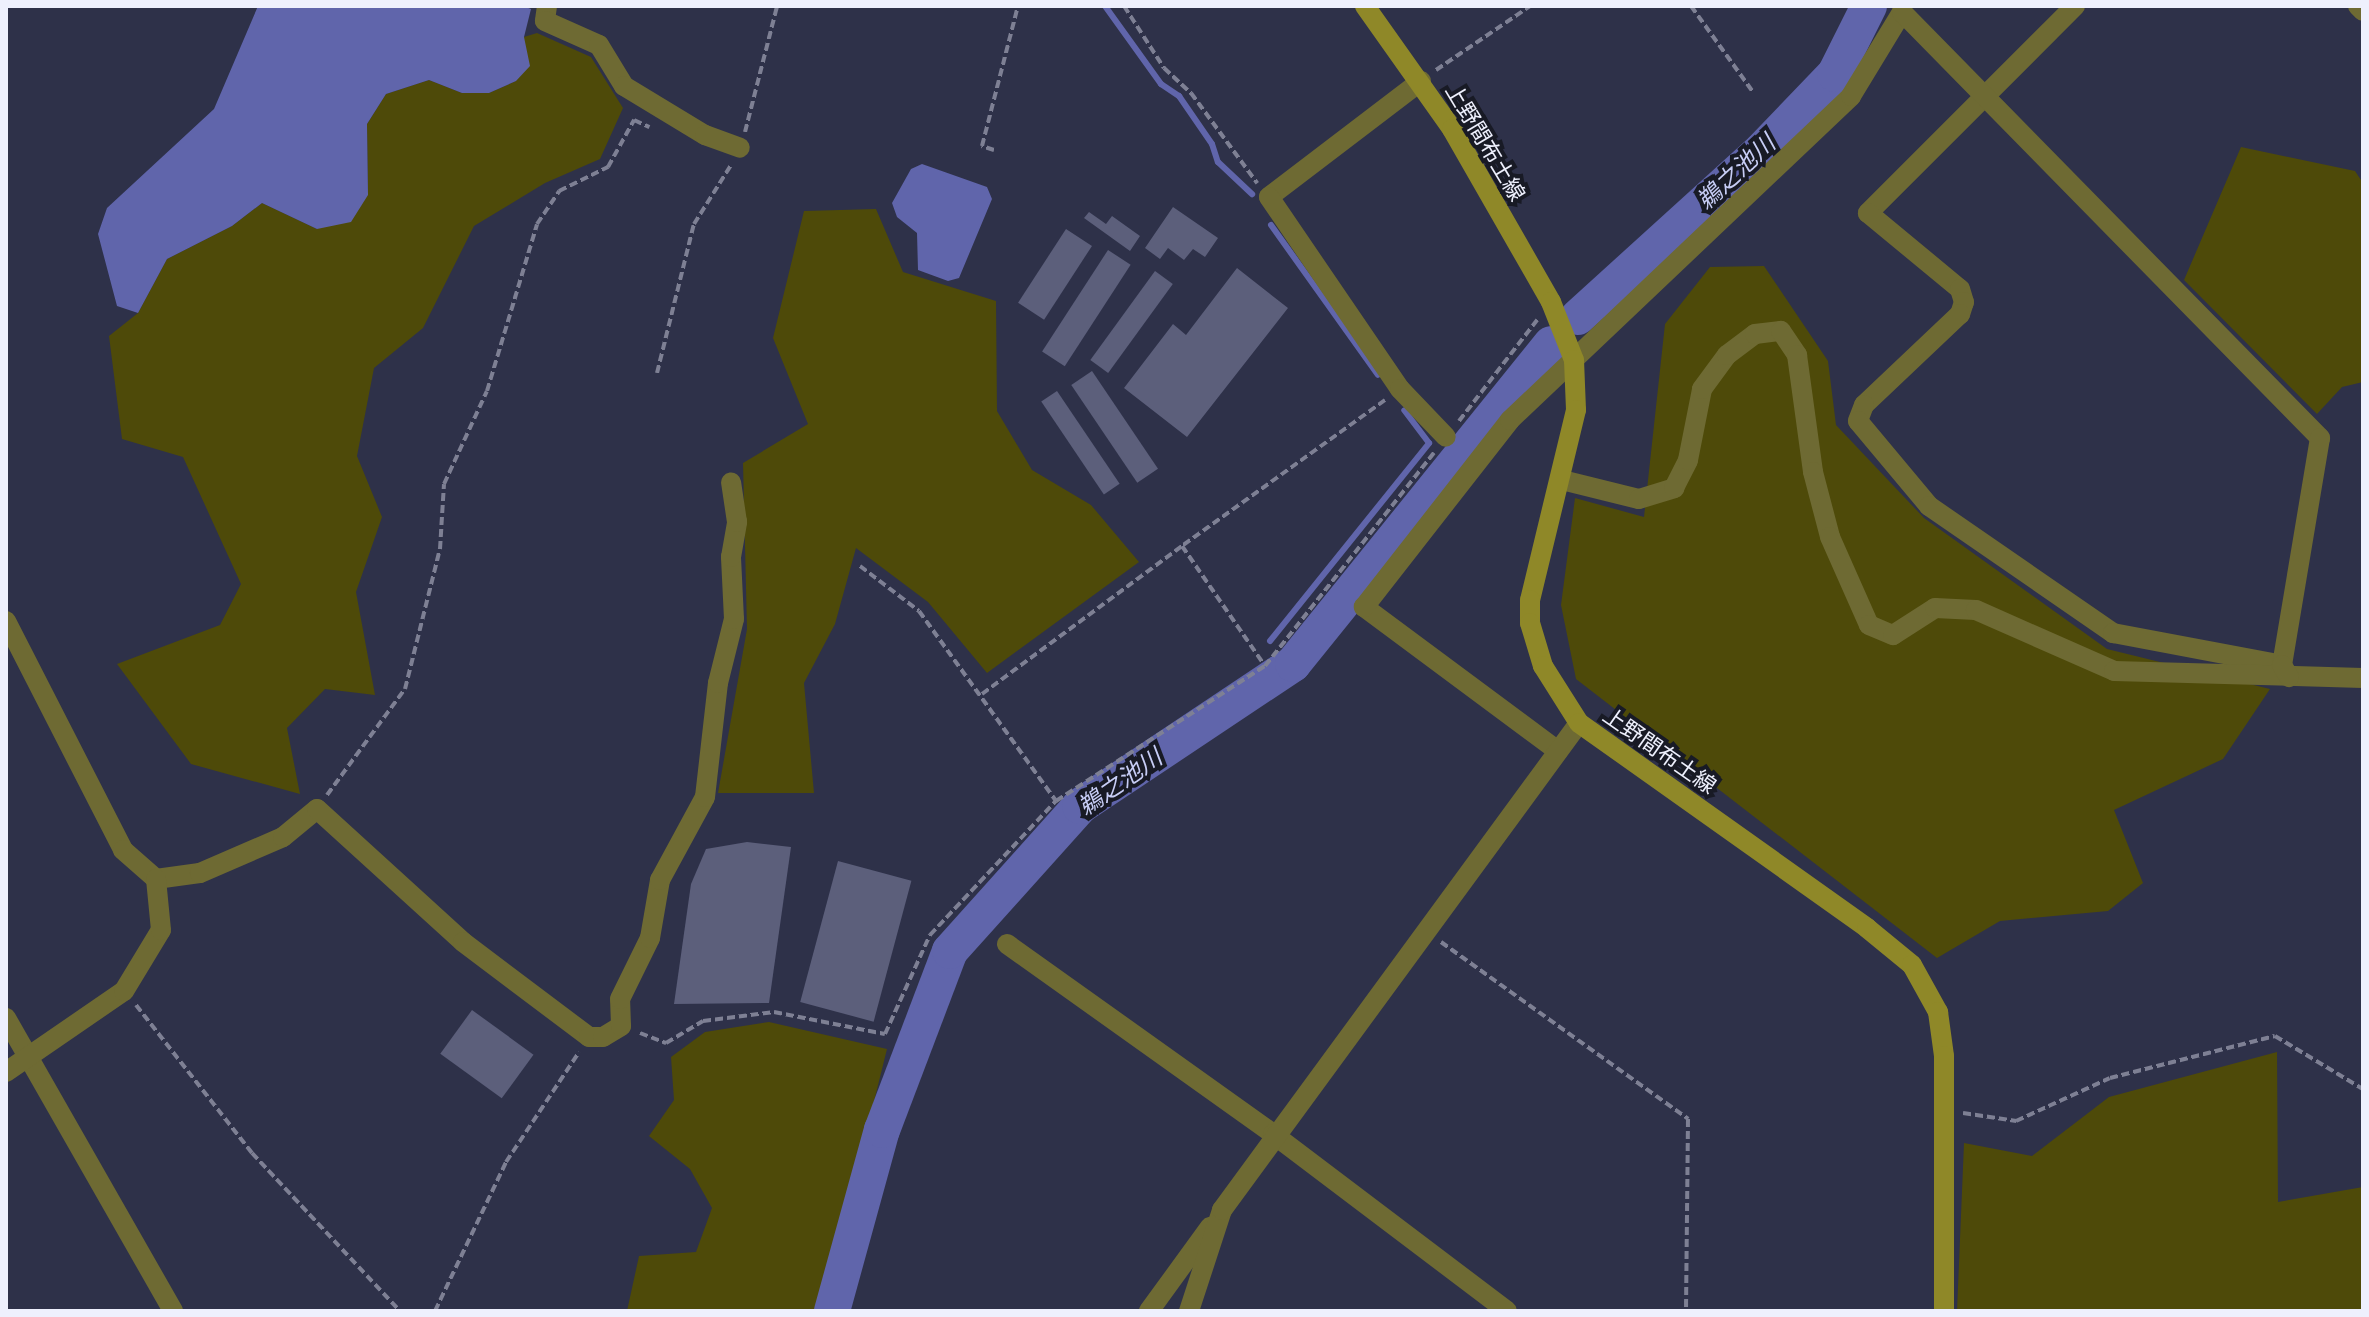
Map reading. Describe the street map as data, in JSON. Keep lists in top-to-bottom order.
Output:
{
  "streets": {
    "main road": ["上野間布土線"]
  },
  "water": ["鵜之池川"]
}
